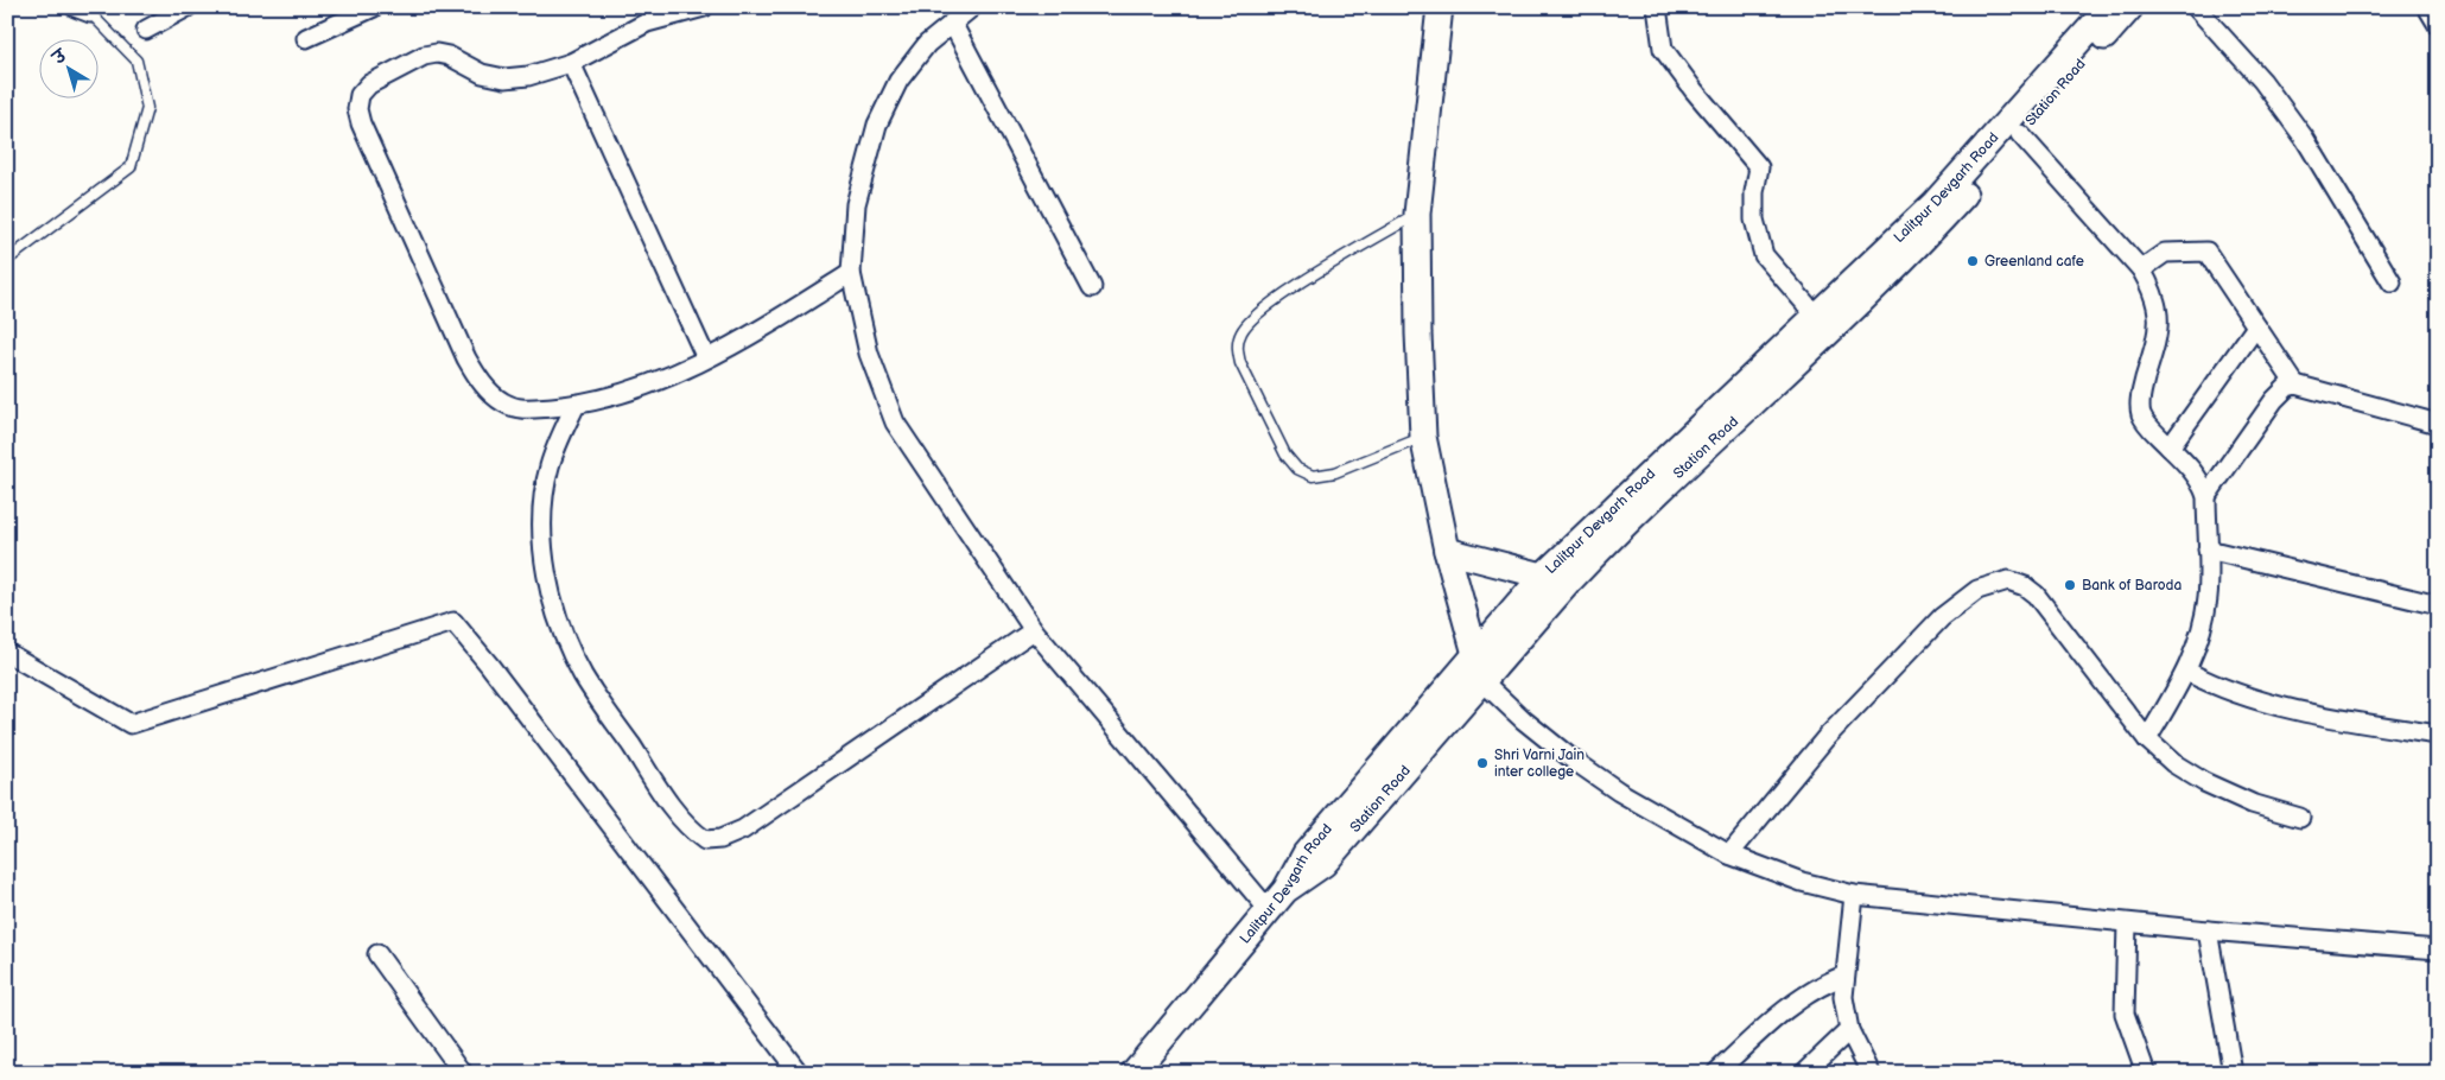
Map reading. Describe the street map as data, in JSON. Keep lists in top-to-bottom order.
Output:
{
  "streets": {
    "main road": ["Station Road", "Lalitpur Devgarh Road"]
  },
  "crossings": [
    ["Station Road", "Lalitpur Devgarh Road"]
  ],
  "places": ["Greenland cafe", "Bank of Baroda", "Shri Varni Jain inter college"],
  "north": "top left"
}
